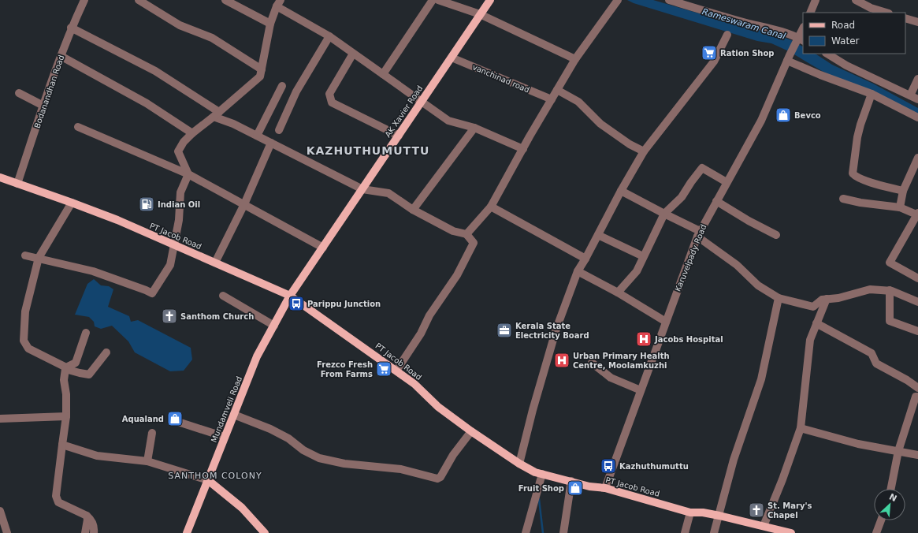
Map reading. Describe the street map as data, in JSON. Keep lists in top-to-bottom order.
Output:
{
  "streets": {
    "main road": ["AK Xavier Road", "PT Jacob Road", "Mundamveli Road"],
    "street": ["vanchinad road", "Bodanandhan Road", "Karuvelpady Road"]
  },
  "crossings": [
    ["vanchinad road", "AK Xavier Road"],
    ["Bodanandhan Road", "PT Jacob Road"],
    ["AK Xavier Road", "PT Jacob Road"],
    ["AK Xavier Road", "Mundamveli Road"],
    ["PT Jacob Road", "Karuvelpady Road"],
    ["PT Jacob Road", "Mundamveli Road"]
  ],
  "districts": ["KAZHUTHUMUTTU", "SANTHOM COLONY"],
  "water": ["Rameswaram Canal"],
  "places": {
    "supermarket": ["Ration Shop", "Frezco Fresh From Farms"],
    "shop": ["Bevco", "Aqualand", "Fruit Shop"],
    "fuel station": ["Indian Oil"],
    "bus stop": ["Parippu Junction", "Kazhuthumuttu"],
    "church": ["Santhom Church", "St. Mary's Chapel"],
    "office": ["Kerala State Electricity Board"],
    "hospital": ["Jacobs Hospital", "Urban Primary Health Centre, Moolamkuzhi"]
  },
  "legend": ["Road", "Water"],
  "north": "top right"
}
